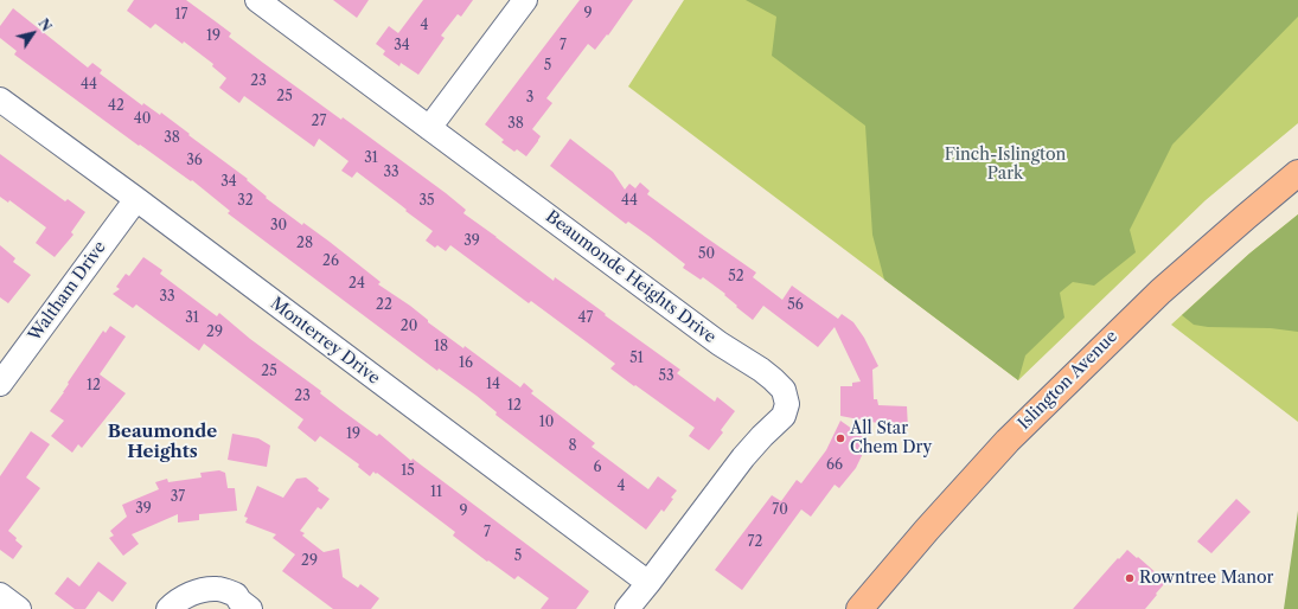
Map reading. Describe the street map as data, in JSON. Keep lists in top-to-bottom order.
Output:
{
  "streets": {
    "main road": ["Islington Avenue"],
    "street": ["Beaumonde Heights Drive", "Waltham Drive", "Monterrey Drive"]
  },
  "crossings": [
    ["Beaumonde Heights Drive", "Monterrey Drive"],
    ["Waltham Drive", "Monterrey Drive"]
  ],
  "districts": ["Beaumonde Heights"],
  "parks": ["Finch-Islington Park"],
  "places": ["All Star Chem Dry", "Rowntree Manor"],
  "house_numbers": [
    "9",
    "17",
    "4",
    "19",
    "34",
    "7",
    "5",
    "23",
    "44",
    "25",
    "3",
    "42",
    "40",
    "27",
    "38",
    "38",
    "31",
    "36",
    "33",
    "34",
    "32",
    "35",
    "44",
    "30",
    "39",
    "28",
    "50",
    "26",
    "52",
    "24",
    "33",
    "22",
    "56",
    "31",
    "47",
    "20",
    "29",
    "18",
    "51",
    "16",
    "25",
    "53",
    "14",
    "12",
    "23",
    "12",
    "10",
    "19",
    "8",
    "66",
    "6",
    "15",
    "4",
    "11",
    "37",
    "39",
    "70",
    "9",
    "7",
    "72",
    "5",
    "29"
  ],
  "north": "top right"
}
